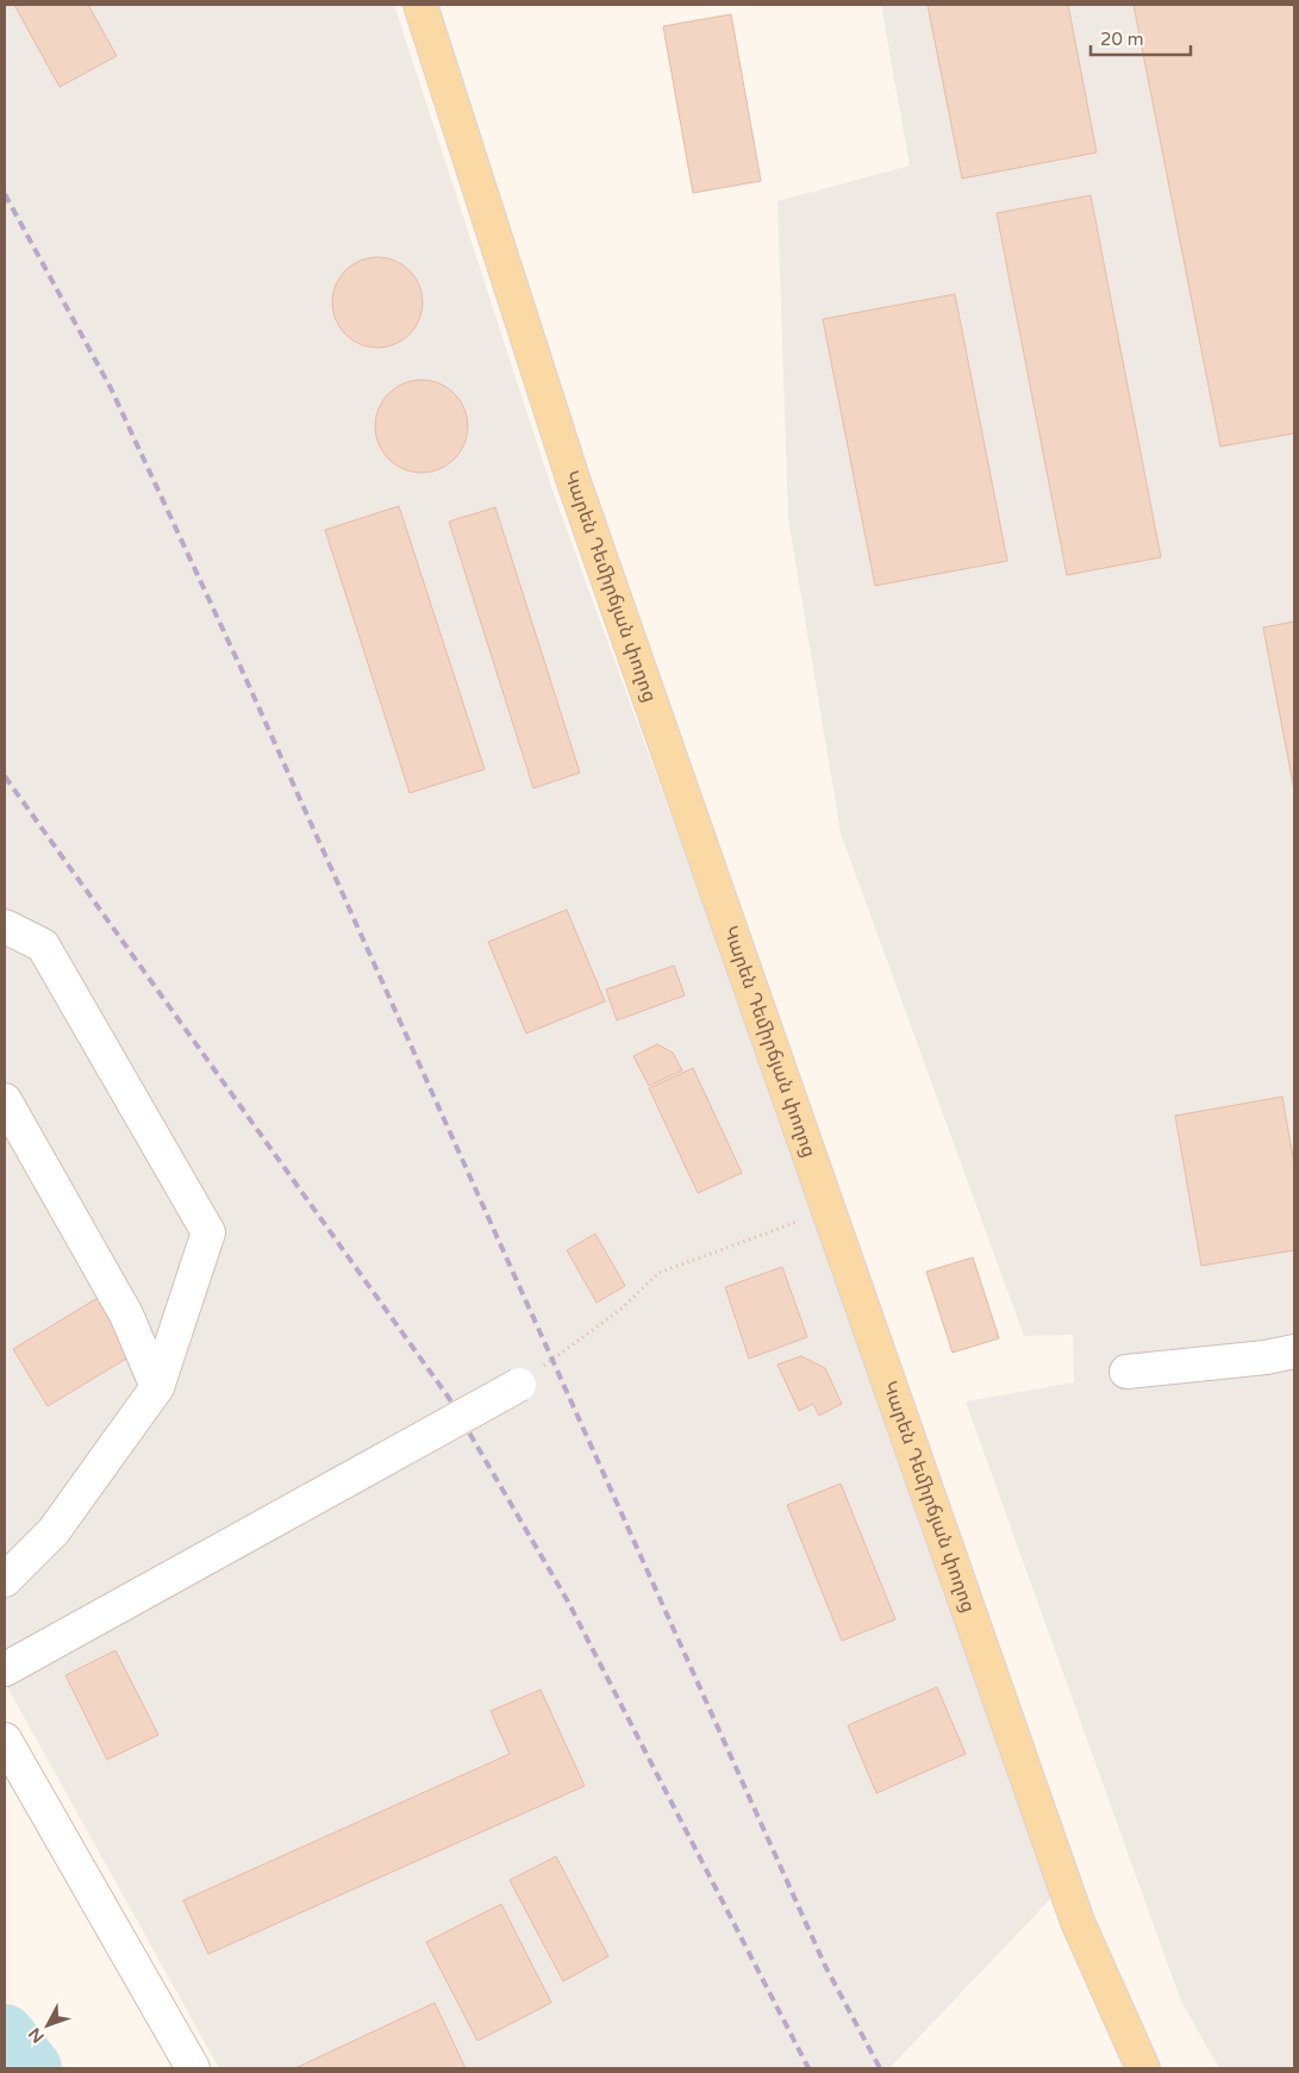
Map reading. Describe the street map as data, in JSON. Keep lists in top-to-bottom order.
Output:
{
  "streets": {
    "main road": ["Կարեն Դեմիրճյան փողոց"]
  },
  "scale_bar": "20 m",
  "north": "bottom left"
}
